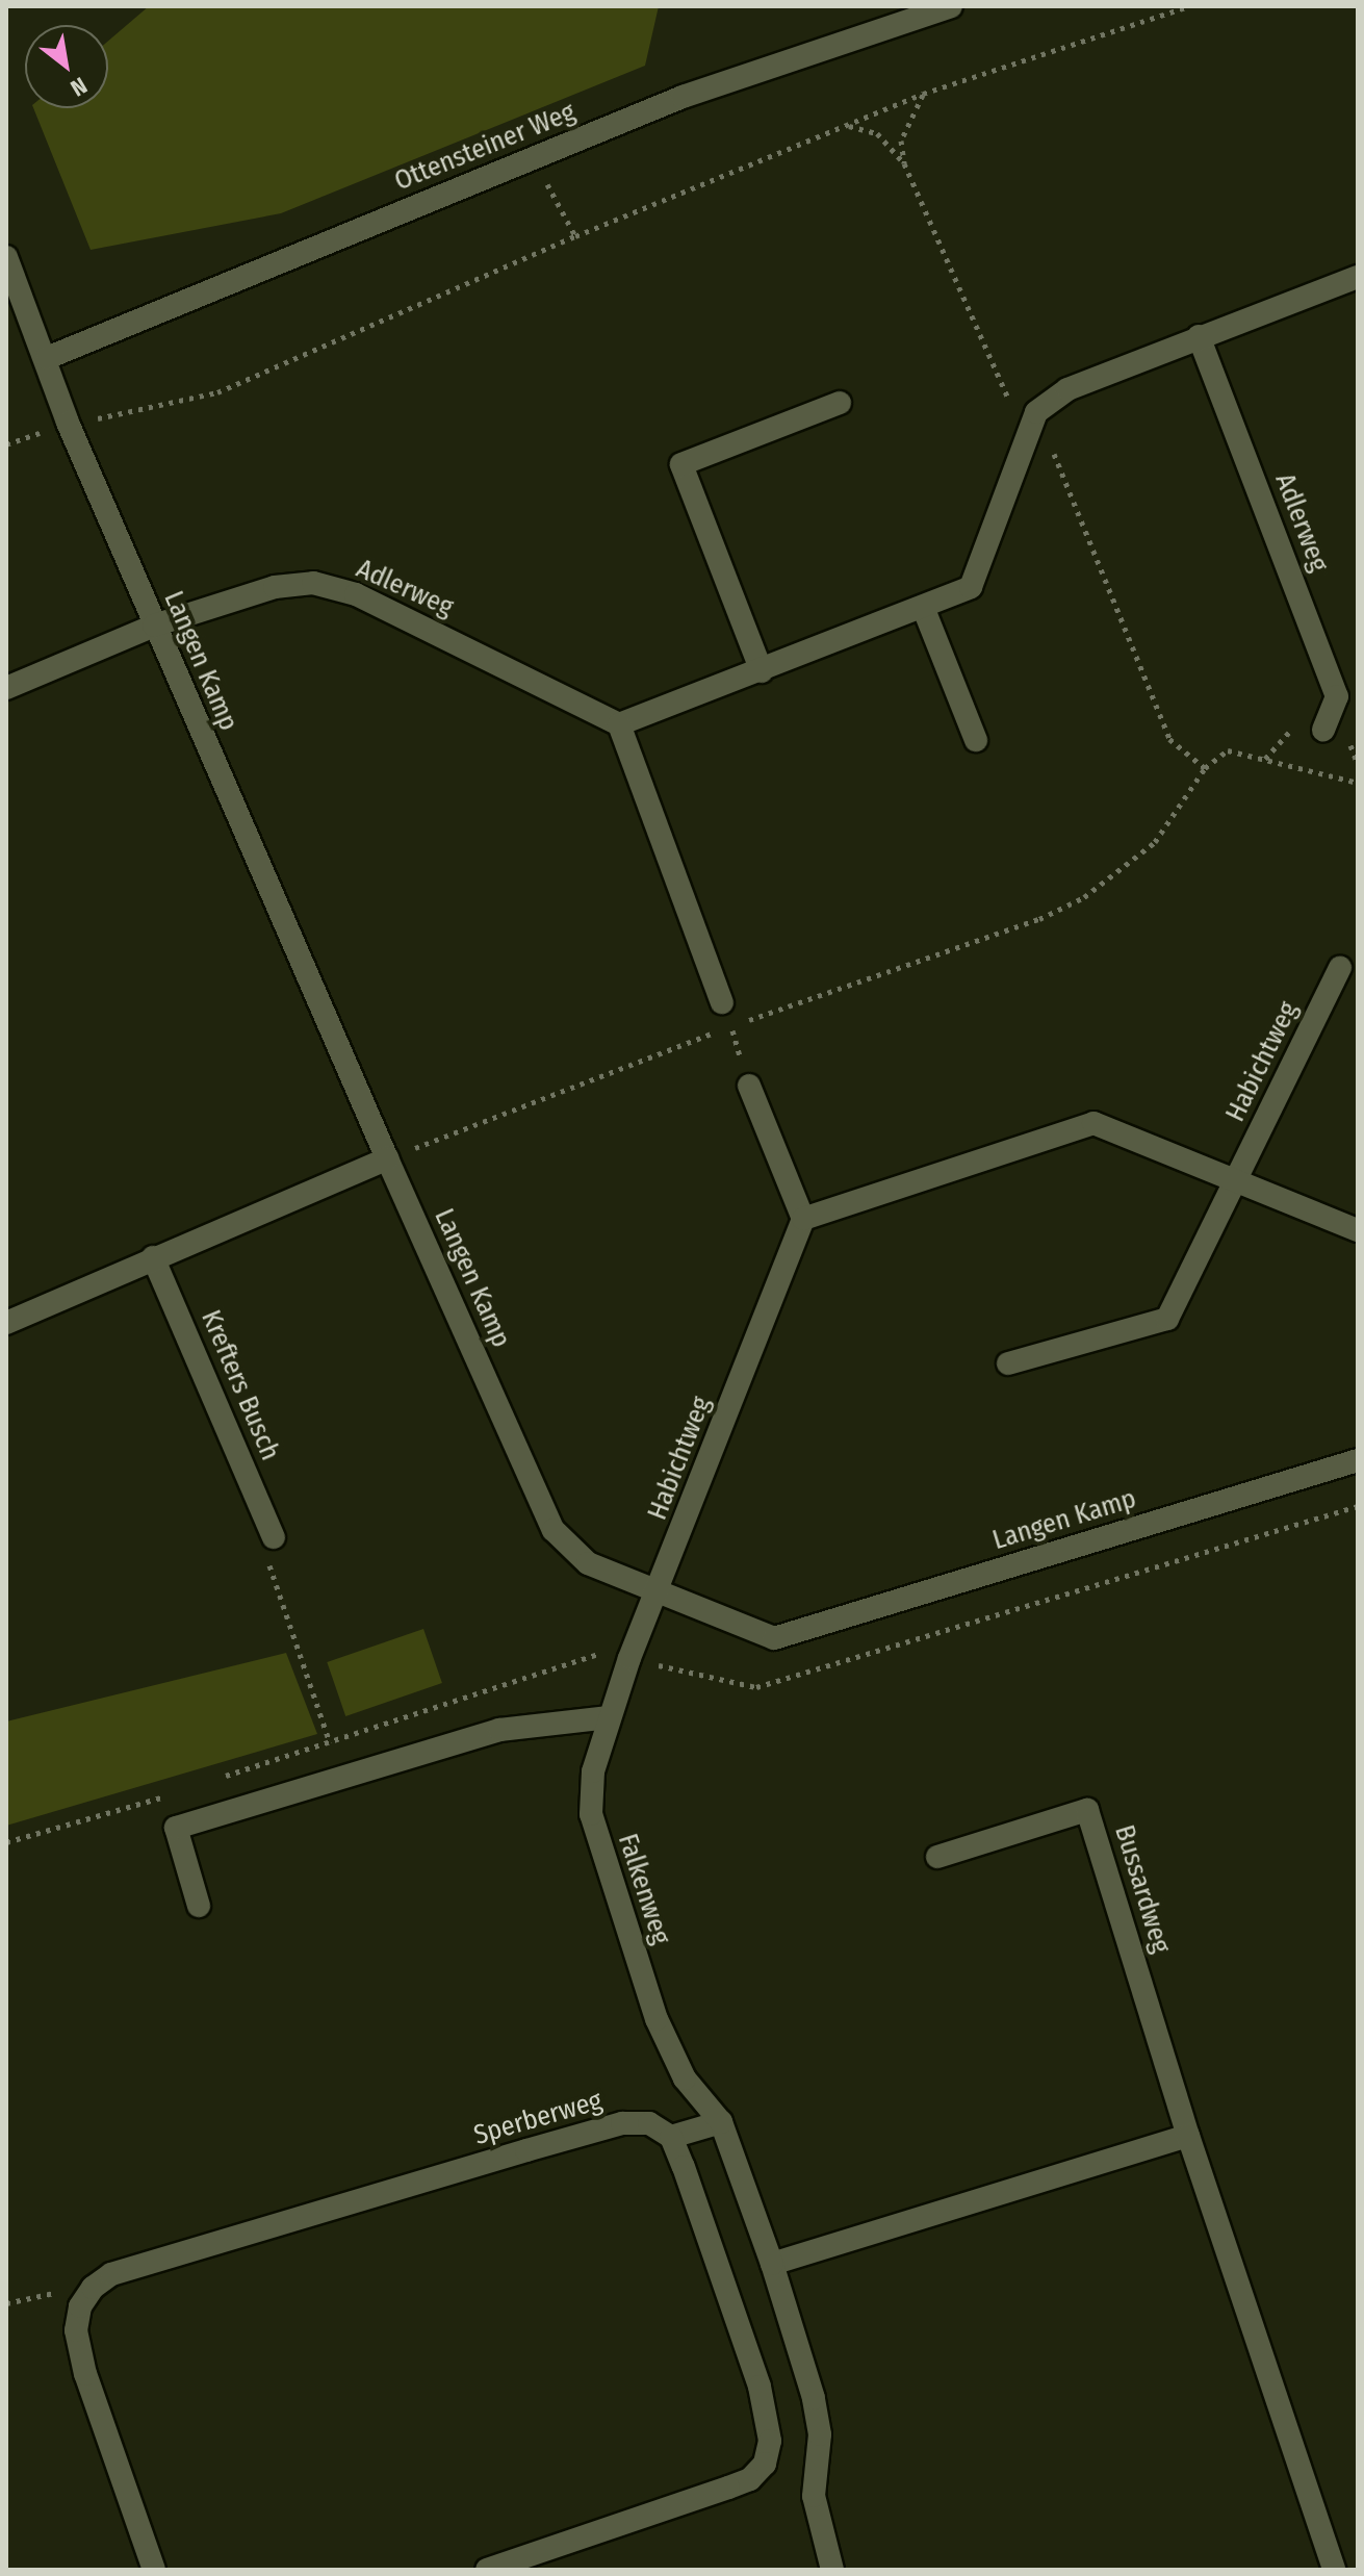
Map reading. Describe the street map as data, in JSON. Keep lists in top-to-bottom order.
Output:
{
  "streets": {
    "street": [
      "Ottensteiner Weg",
      "Adlerweg",
      "Langen Kamp",
      "Habichtweg",
      "Krefters Busch",
      "Falkenweg",
      "Bussardweg",
      "Sperberweg"
    ]
  },
  "crossings": [
    ["Ottensteiner Weg", "Langen Kamp"],
    ["Adlerweg", "Langen Kamp"],
    ["Langen Kamp", "Habichtweg"],
    ["Habichtweg", "Falkenweg"]
  ],
  "north": "bottom right"
}
